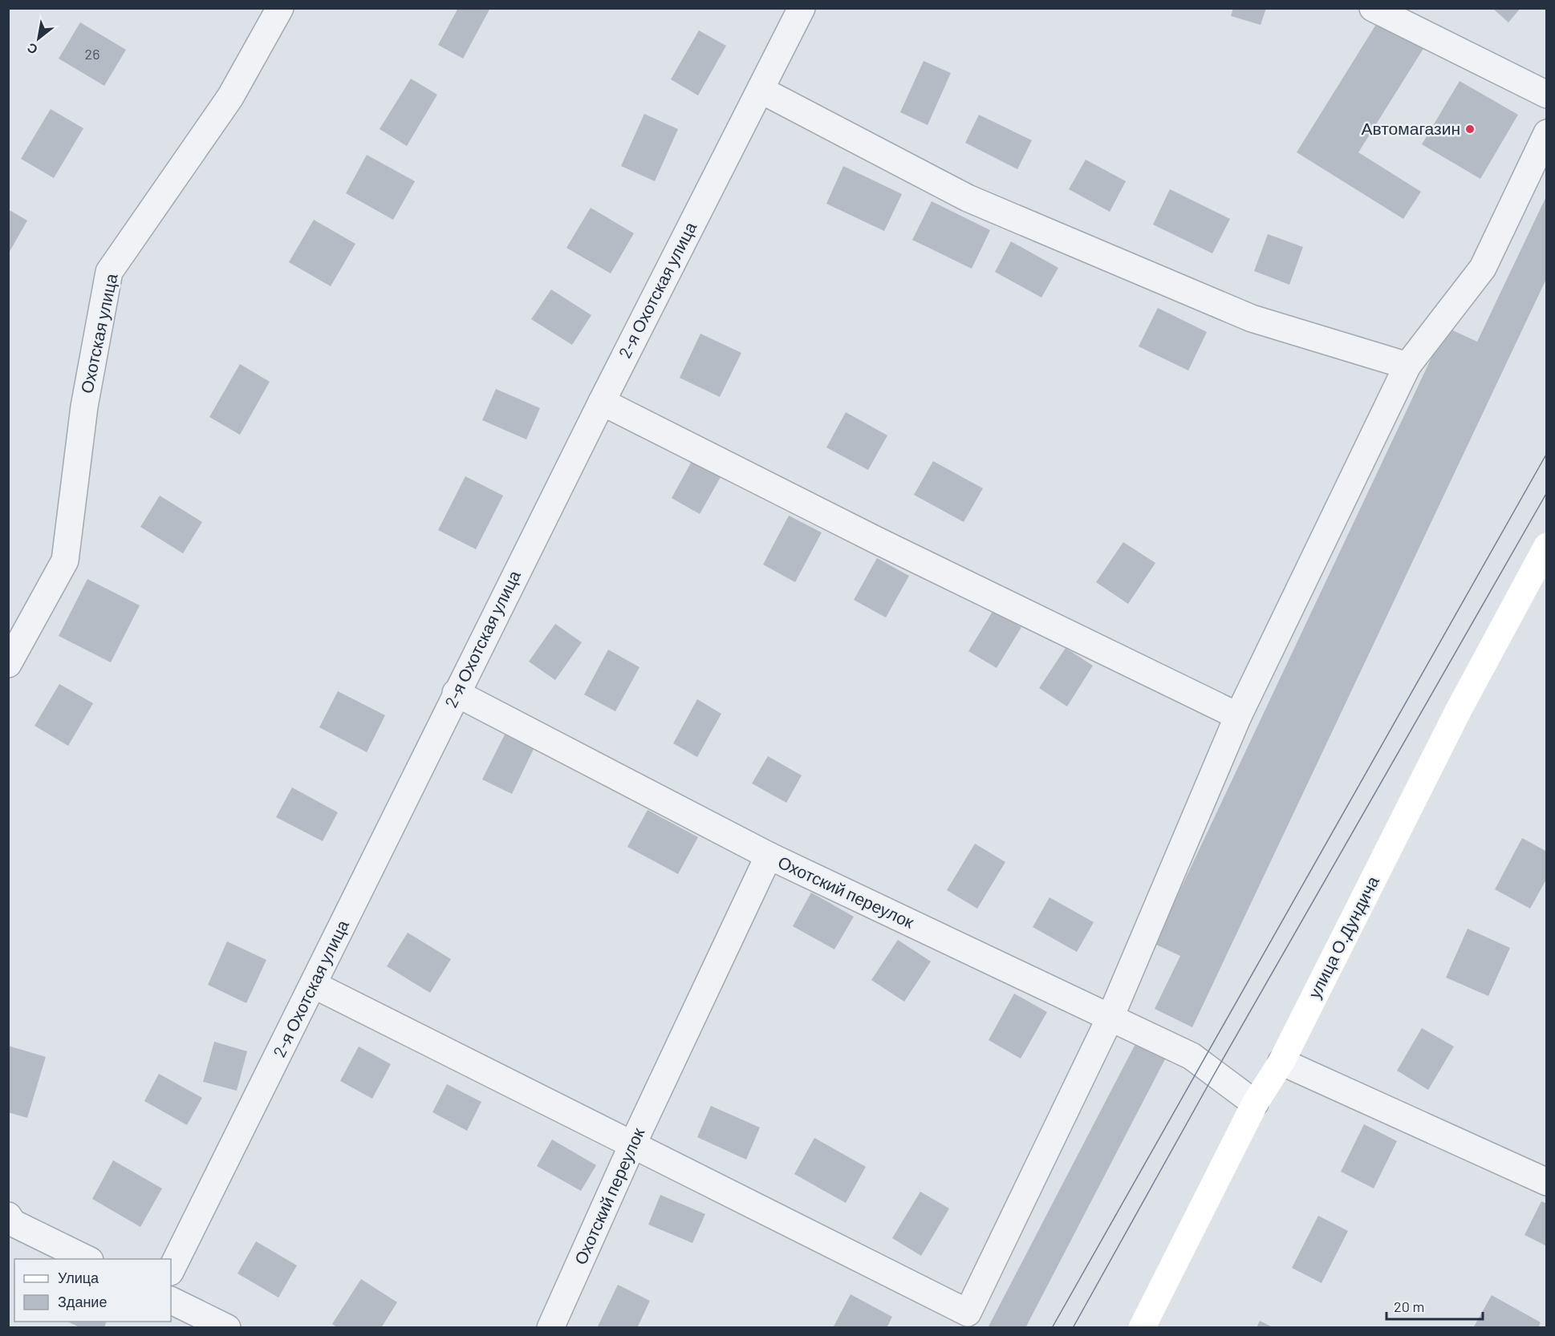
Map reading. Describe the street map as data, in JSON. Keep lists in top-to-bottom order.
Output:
{
  "streets": {
    "main road": ["улица О.Дундича"],
    "street": ["2-я Охотская улица", "Охотская улица", "Охотский переулок"]
  },
  "crossings": [
    ["Охотский переулок", "улица О.Дундича"]
  ],
  "places": ["Автомагазин"],
  "house_numbers": ["26"],
  "legend": ["Улица", "Здание"],
  "scale_bar": "20 m",
  "north": "bottom left"
}
